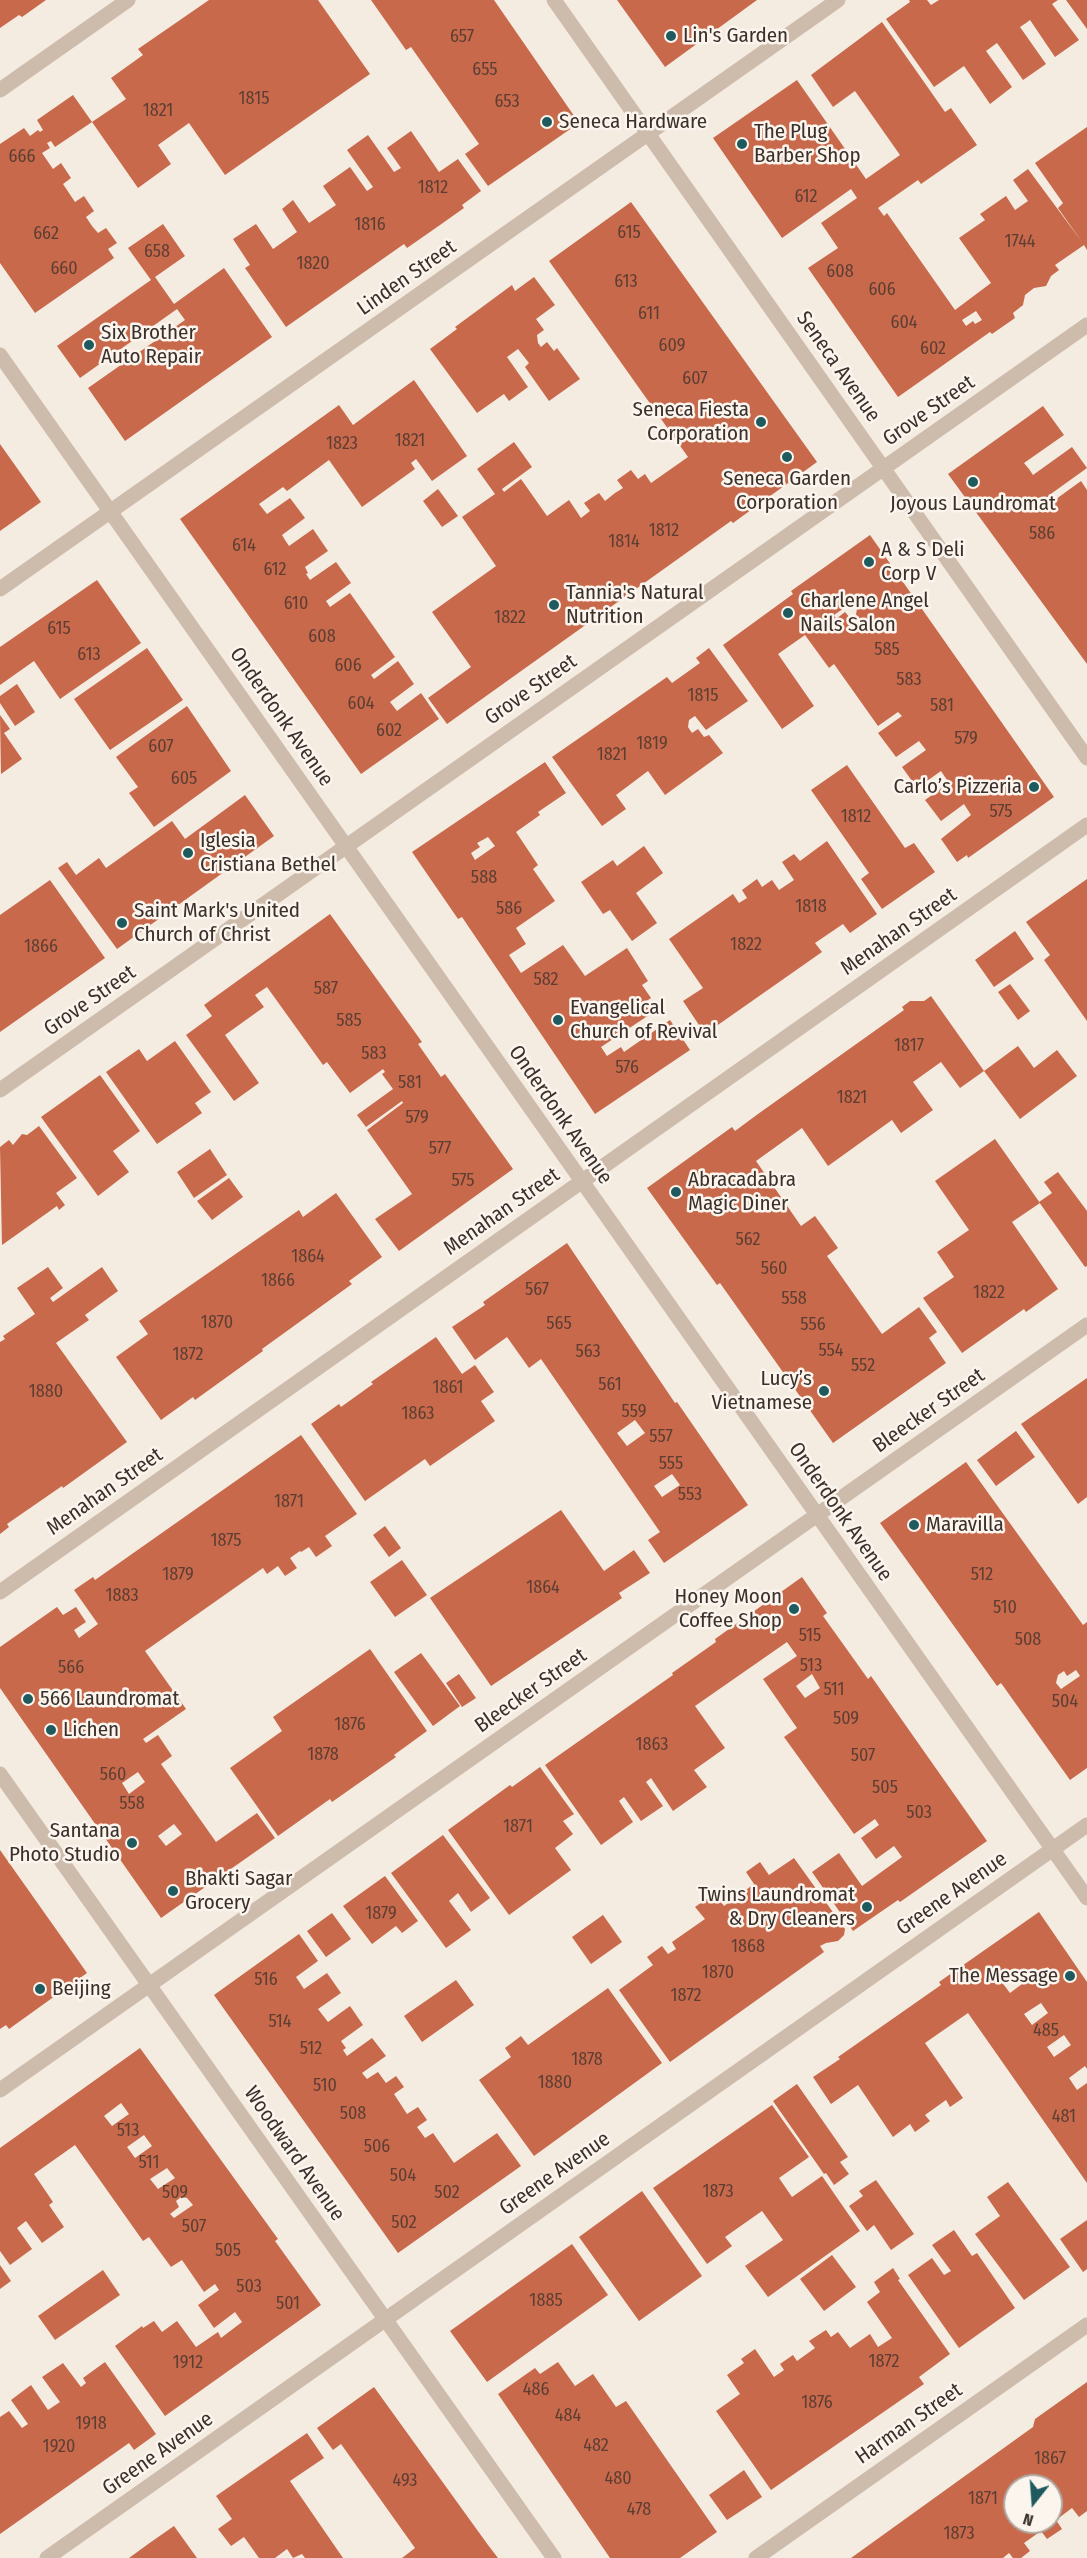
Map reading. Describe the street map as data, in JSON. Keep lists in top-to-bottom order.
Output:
{
  "streets": {
    "street": [
      "Linden Street",
      "Seneca Avenue",
      "Grove Street",
      "Onderdonk Avenue",
      "Menahan Street",
      "Bleecker Street",
      "Greene Avenue",
      "Woodward Avenue",
      "Harman Street"
    ]
  },
  "crossings": [
    ["Linden Street", "Seneca Avenue"],
    ["Linden Street", "Onderdonk Avenue"],
    ["Seneca Avenue", "Grove Street"],
    ["Grove Street", "Onderdonk Avenue"],
    ["Onderdonk Avenue", "Menahan Street"],
    ["Onderdonk Avenue", "Bleecker Street"],
    ["Onderdonk Avenue", "Greene Avenue"],
    ["Bleecker Street", "Woodward Avenue"],
    ["Greene Avenue", "Woodward Avenue"]
  ],
  "places": [
    "Lin's Garden",
    "Seneca Hardware",
    "The Plug Barber Shop",
    "Six Brother Auto Repair",
    "Seneca Fiesta Corporation",
    "Seneca Garden Corporation",
    "Joyous Laundromat",
    "A & S Deli Corp V",
    "Tannia's Natural Nutrition",
    "Charlene Angel Nails Salon",
    "Carlo’s Pizzeria",
    "Iglesia Cristiana Bethel",
    "Saint Mark's United Church of Christ",
    "Evangelical Church of Revival",
    "Abracadabra Magic Diner",
    "Lucy’s Vietnamese",
    "Maravilla",
    "Honey Moon Coffee Shop",
    "566 Laundromat",
    "Lichen",
    "Santana Photo Studio",
    "Bhakti Sagar Grocery",
    "Twins Laundromat & Dry Cleaners",
    "The Message",
    "Beijing"
  ],
  "house_numbers": [
    "657",
    "655",
    "1815",
    "653",
    "1821",
    "666",
    "1812",
    "612",
    "1816",
    "615",
    "662",
    "1744",
    "658",
    "1820",
    "660",
    "608",
    "613",
    "606",
    "611",
    "604",
    "609",
    "602",
    "607",
    "1821",
    "1823",
    "1812",
    "586",
    "1814",
    "614",
    "612",
    "610",
    "1822",
    "615",
    "608",
    "585",
    "613",
    "606",
    "583",
    "1815",
    "604",
    "581",
    "602",
    "579",
    "1819",
    "607",
    "1821",
    "605",
    "575",
    "1812",
    "588",
    "1818",
    "586",
    "1822",
    "1866",
    "582",
    "587",
    "585",
    "1817",
    "583",
    "576",
    "581",
    "1821",
    "579",
    "577",
    "575",
    "562",
    "1864",
    "560",
    "1866",
    "567",
    "1822",
    "558",
    "1870",
    "565",
    "556",
    "554",
    "563",
    "1872",
    "552",
    "561",
    "1861",
    "1880",
    "559",
    "1863",
    "557",
    "555",
    "553",
    "1871",
    "1875",
    "1879",
    "512",
    "1864",
    "1883",
    "510",
    "515",
    "508",
    "513",
    "566",
    "511",
    "504",
    "509",
    "1876",
    "1863",
    "1878",
    "507",
    "560",
    "505",
    "558",
    "503",
    "1871",
    "1879",
    "1868",
    "1870",
    "516",
    "1872",
    "514",
    "485",
    "512",
    "1878",
    "1880",
    "510",
    "508",
    "481",
    "513",
    "506",
    "511",
    "504",
    "1873",
    "509",
    "502",
    "502",
    "507",
    "505",
    "503",
    "1885",
    "501",
    "1872",
    "1912",
    "486",
    "1876",
    "484",
    "1918",
    "482",
    "1920",
    "1867",
    "480",
    "493",
    "1871",
    "478",
    "1873"
  ],
  "north": "bottom"
}
